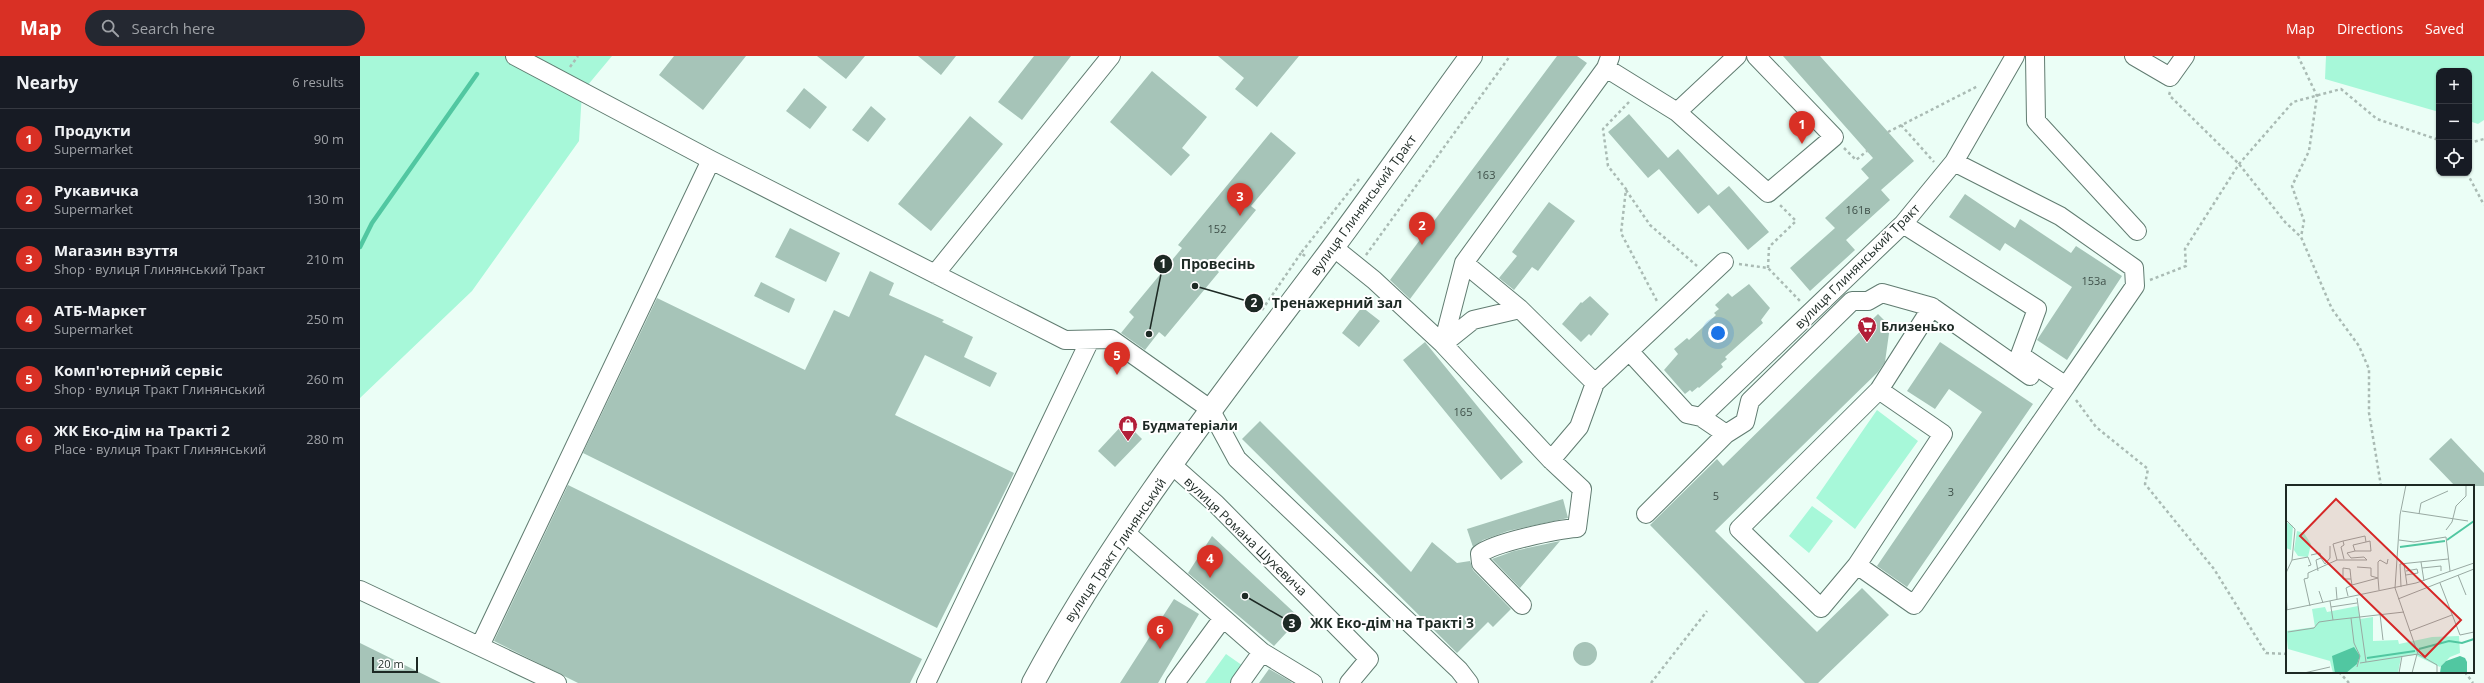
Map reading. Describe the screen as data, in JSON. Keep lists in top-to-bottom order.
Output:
{
  "streets": {
    "main road": ["вулиця Глинянський Тракт", "вулиця Тракт Глинянський"],
    "street": ["вулиця Романа Шухевича"]
  },
  "crossings": [
    ["вулиця Глинянський Тракт", "вулиця Тракт Глинянський"],
    ["вулиця Романа Шухевича", "вулиця Тракт Глинянський"]
  ],
  "places": {
    "other": ["Тренажерний зал", "Провесінь", "ЖК Еко-дім на Тракті 3"],
    "supermarket": ["Близенько"],
    "shop": ["Будматеріали"]
  },
  "house_numbers": [
    "163",
    "161в",
    "152",
    "153а",
    "165",
    "3",
    "5"
  ],
  "scale_bar": "20 m",
  "page": {
    "header": "Map",
    "search": "Search here",
    "nav": ["Map", "Directions", "Saved"],
    "heading": ["Nearby", "6 results"],
    "map_buttons": ["+", "−"],
    "list": [
      {
        "mark": "1",
        "name": "Продукти",
        "note": "Supermarket",
        "value": "90 m"
      },
      {
        "mark": "2",
        "name": "Рукавичка",
        "note": "Supermarket",
        "value": "130 m"
      },
      {
        "mark": "3",
        "name": "Магазин взуття",
        "note": "Shop · вулиця Глинянський Тракт",
        "value": "210 m"
      },
      {
        "mark": "4",
        "name": "АТБ-Маркет",
        "note": "Supermarket",
        "value": "250 m"
      },
      {
        "mark": "5",
        "name": "Комп'ютерний сервіс",
        "note": "Shop · вулиця Тракт Глинянський",
        "value": "260 m"
      },
      {
        "mark": "6",
        "name": "ЖК Еко-дім на Тракті 2",
        "note": "Place · вулиця Тракт Глинянський",
        "value": "280 m"
      }
    ],
    "pins": [
      "1",
      "3",
      "2",
      "5",
      "4",
      "6"
    ],
    "scale": "20 m"
  }
}
